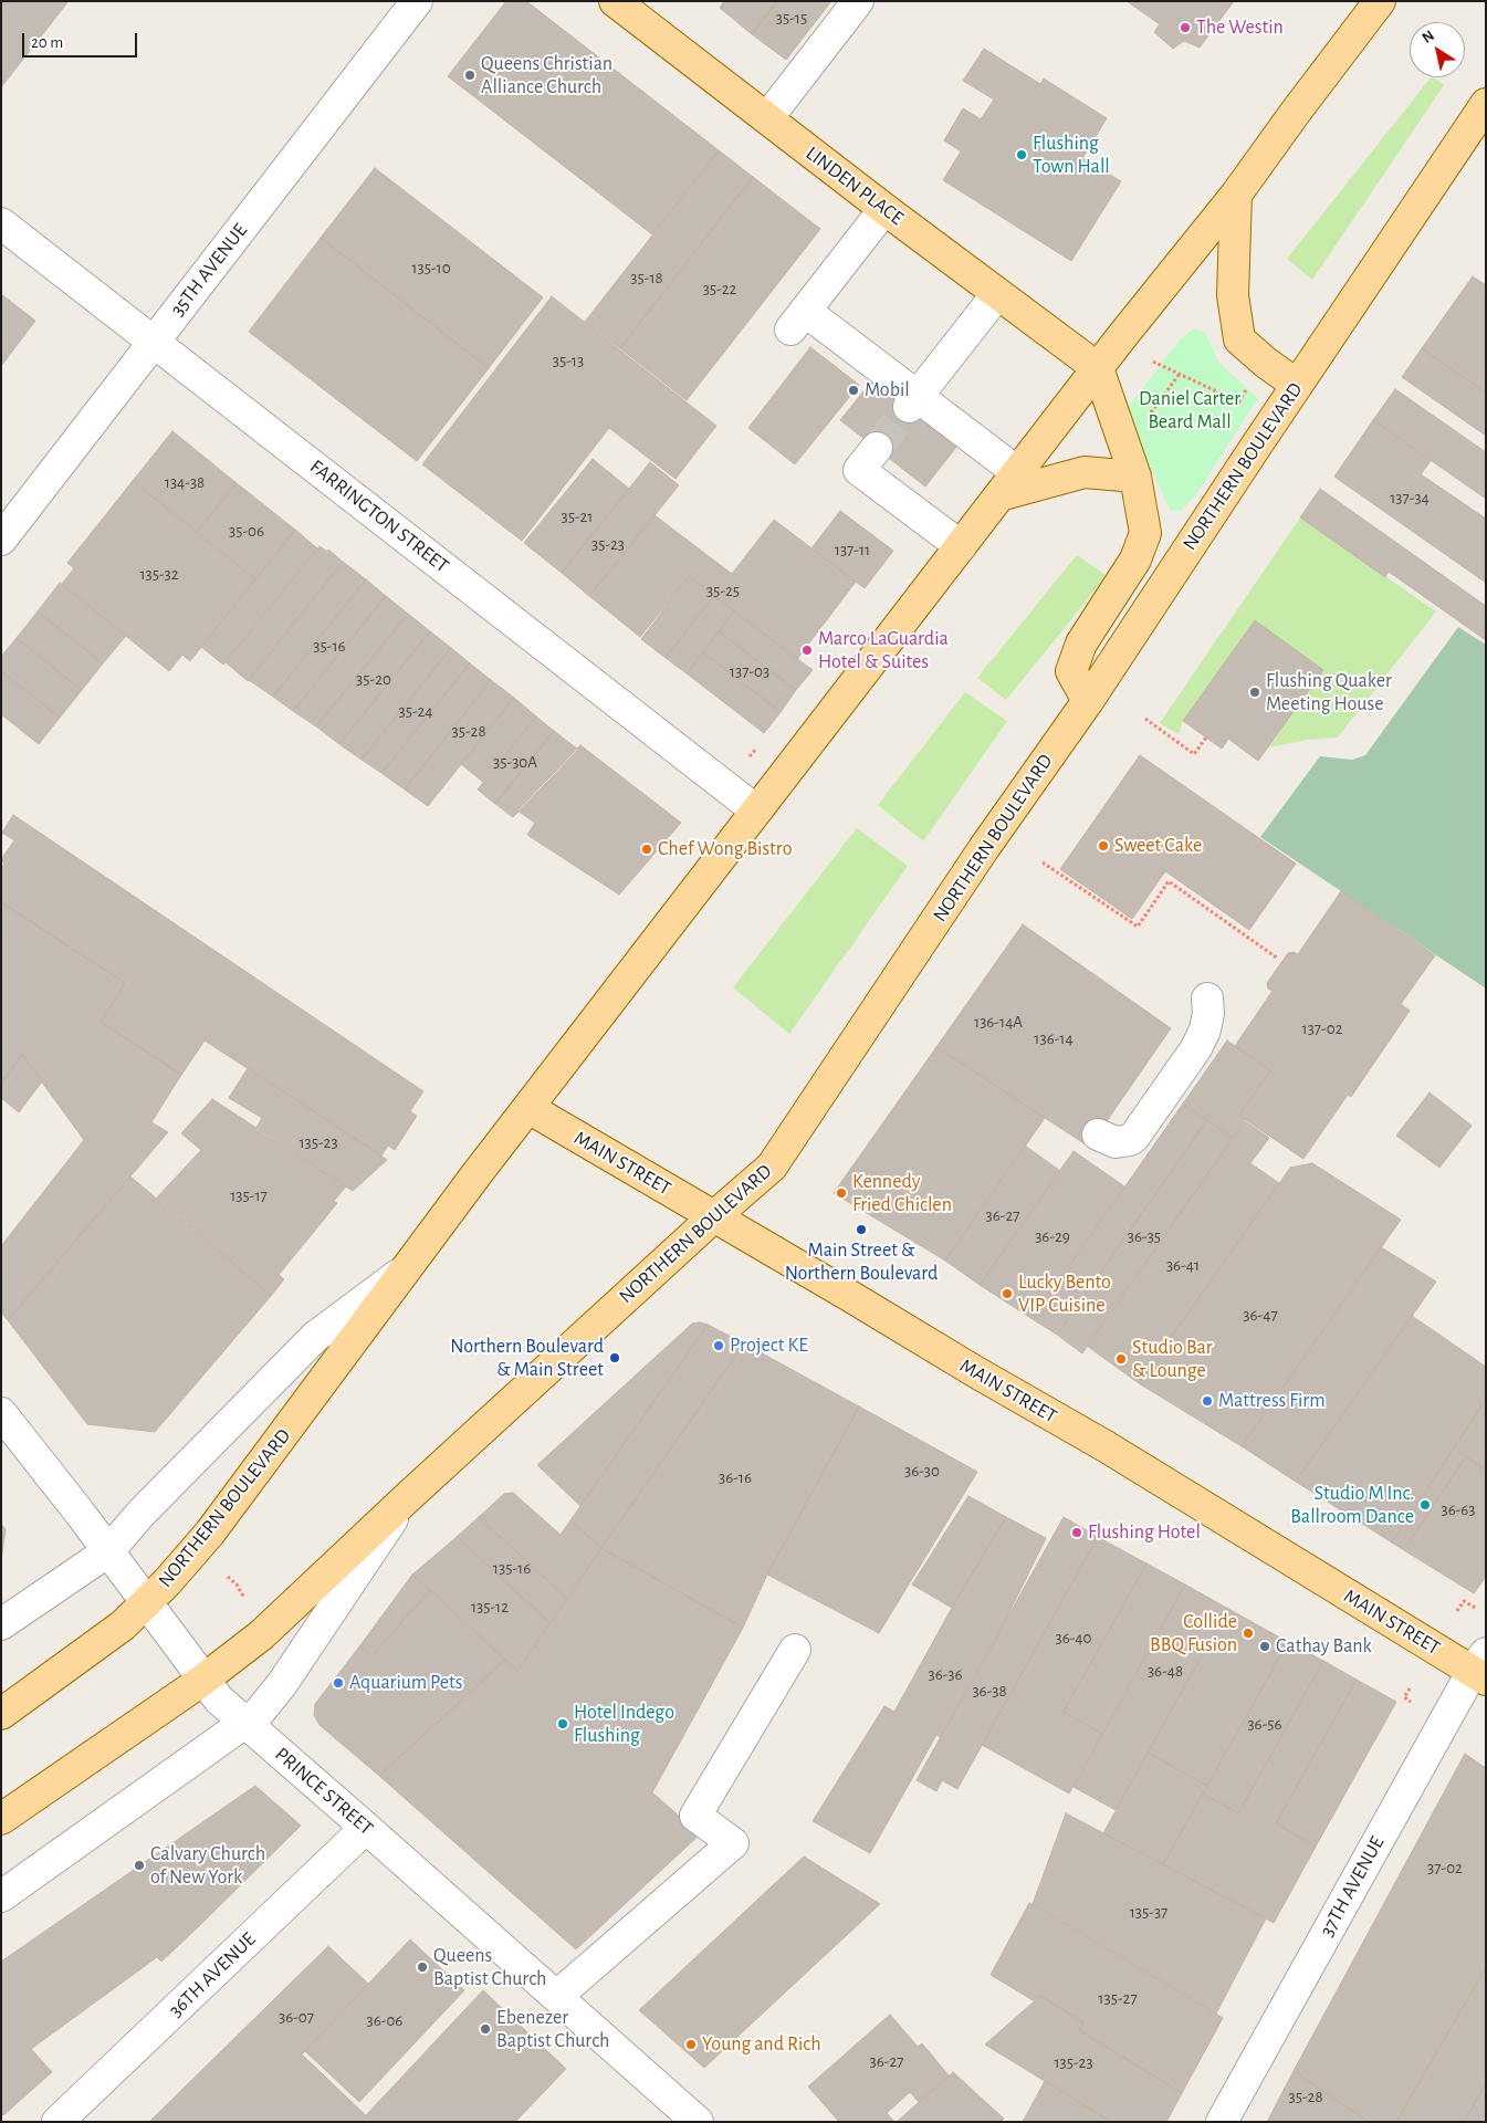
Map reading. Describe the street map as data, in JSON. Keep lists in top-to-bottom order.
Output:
{
  "streets": {
    "main road": ["LINDEN PLACE", "NORTHERN BOULEVARD", "MAIN STREET"],
    "street": [
      "35TH AVENUE",
      "FARRINGTON STREET",
      "PRINCE STREET",
      "37TH AVENUE",
      "36TH AVENUE"
    ]
  },
  "crossings": [
    ["LINDEN PLACE", "NORTHERN BOULEVARD"],
    ["35TH AVENUE", "FARRINGTON STREET"],
    ["NORTHERN BOULEVARD", "FARRINGTON STREET"],
    ["NORTHERN BOULEVARD", "MAIN STREET"],
    ["NORTHERN BOULEVARD", "PRINCE STREET"],
    ["MAIN STREET", "37TH AVENUE"],
    ["PRINCE STREET", "36TH AVENUE"]
  ],
  "parks": ["Daniel Carter Beard Mall"],
  "places": [
    "The Westin",
    "Queens Christian Alliance Church",
    "Flushing Town Hall",
    "Mobil",
    "Marco LaGuardia Hotel & Suites",
    "Flushing Quaker Meeting House",
    "Sweet Cake",
    "Chef Wong Bistro",
    "Kennedy Fried Chiclen",
    "Main Street & Northern Boulevard",
    "Lucky Bento VIP Cuisine",
    "Project KE",
    "Northern Boulevard & Main Street",
    "Studio Bar & Lounge",
    "Mattress Firm",
    "Studio M Inc. Ballroom Dance",
    "Flushing Hotel",
    "Collide BBQ Fusion",
    "Cathay Bank",
    "Aquarium Pets",
    "Hotel Indego Flushing",
    "Calvary Church of New York",
    "Queens Baptist Church",
    "Ebenezer Baptist Church",
    "Young and Rich"
  ],
  "house_numbers": [
    "35-15",
    "135-10",
    "35-18",
    "35-22",
    "35-13",
    "134-38",
    "137-34",
    "35-21",
    "35-06",
    "35-23",
    "137-11",
    "135-32",
    "35-25",
    "35-16",
    "137-03",
    "35-20",
    "35-24",
    "35-28",
    "35-30A",
    "136-14A",
    "137-02",
    "136-14",
    "135-23",
    "135-17",
    "36-27",
    "36-29",
    "36-35",
    "36-41",
    "36-47",
    "36-30",
    "36-16",
    "36-63",
    "135-16",
    "135-12",
    "36-40",
    "36-48",
    "36-36",
    "36-38",
    "36-56",
    "37-02",
    "135-37",
    "135-27",
    "36-07",
    "36-06",
    "36-27",
    "135-23",
    "35-28"
  ],
  "scale_bar": "20 m",
  "north": "top left"
}
